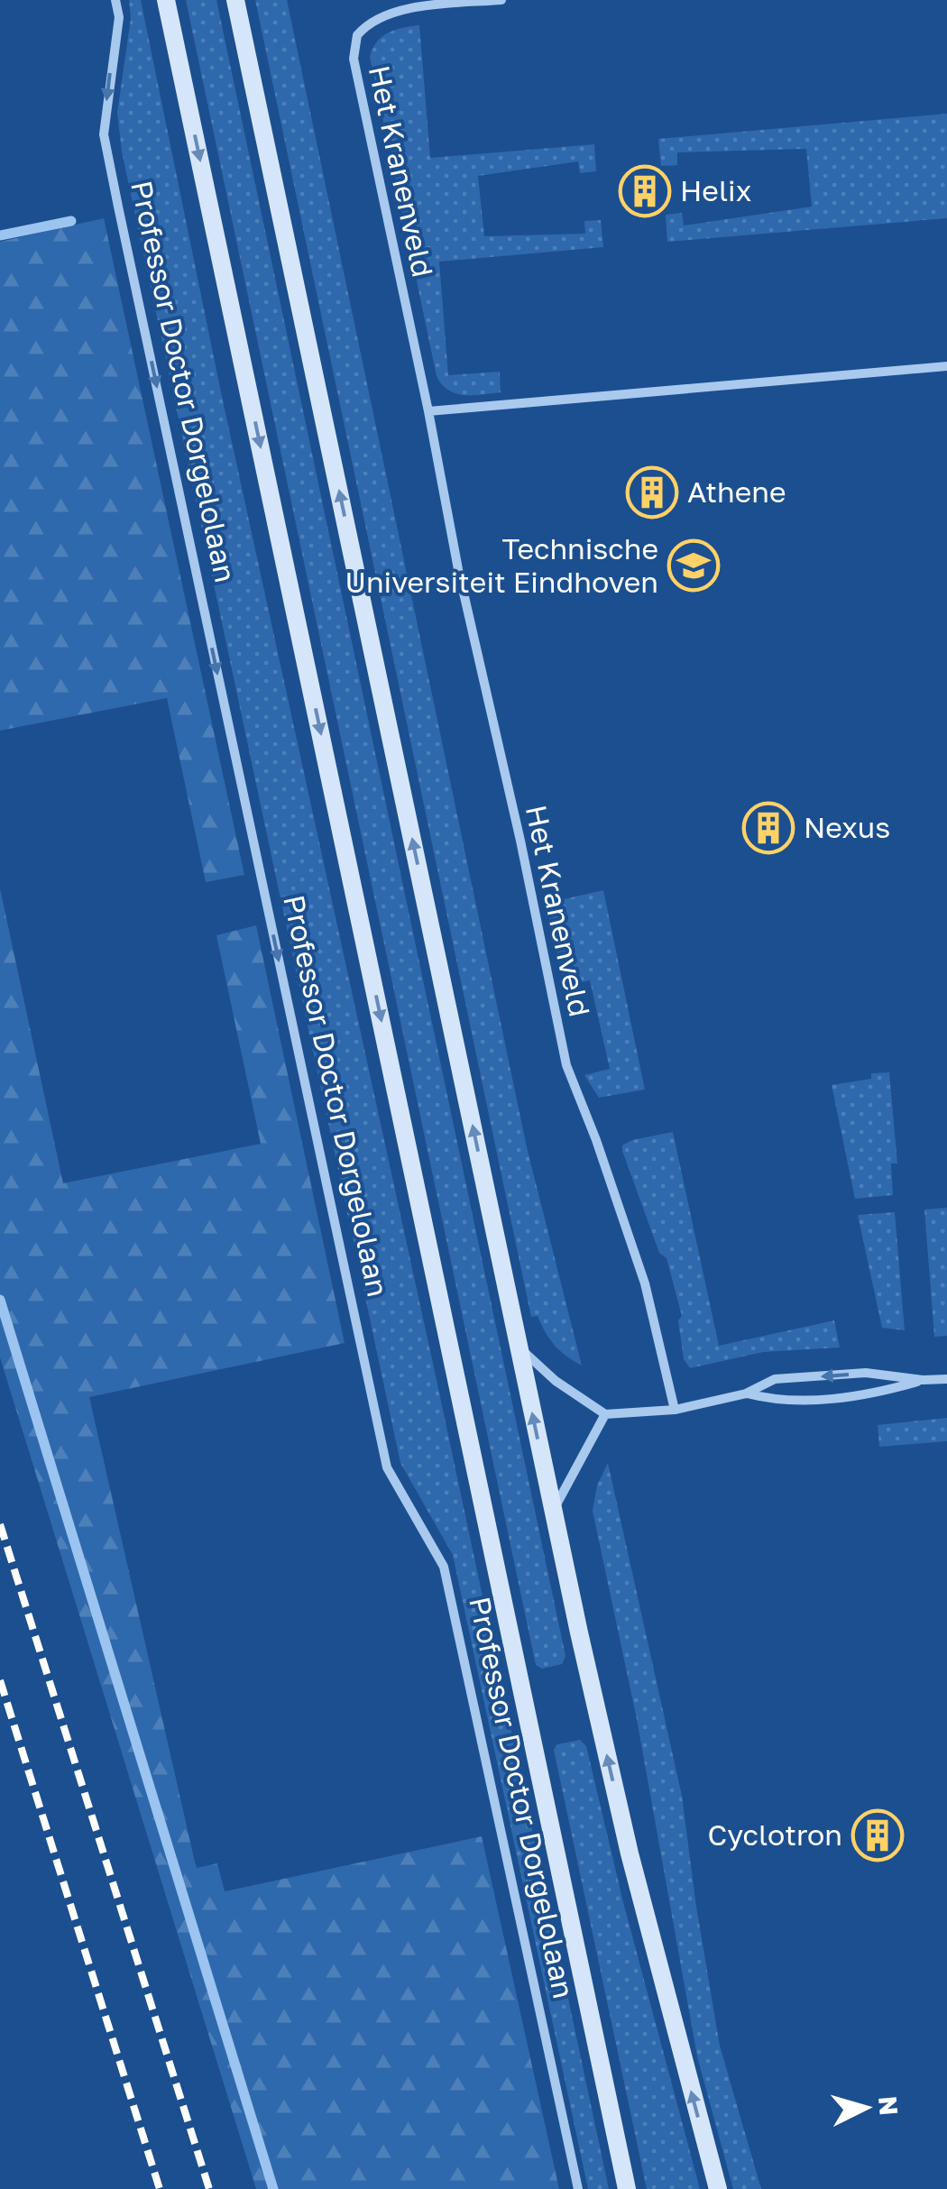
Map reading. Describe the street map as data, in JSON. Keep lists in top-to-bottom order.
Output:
{
  "streets": {
    "main road": ["Professor Doctor Dorgelolaan"],
    "street": ["Het Kranenveld"]
  },
  "one_way": ["Professor Doctor Dorgelolaan"],
  "places": {
    "building": [
      "Helix",
      "Athene",
      "Nexus",
      "Cyclotron"
    ],
    "school or university": ["Technische Universiteit Eindhoven"]
  },
  "north": "right"
}
